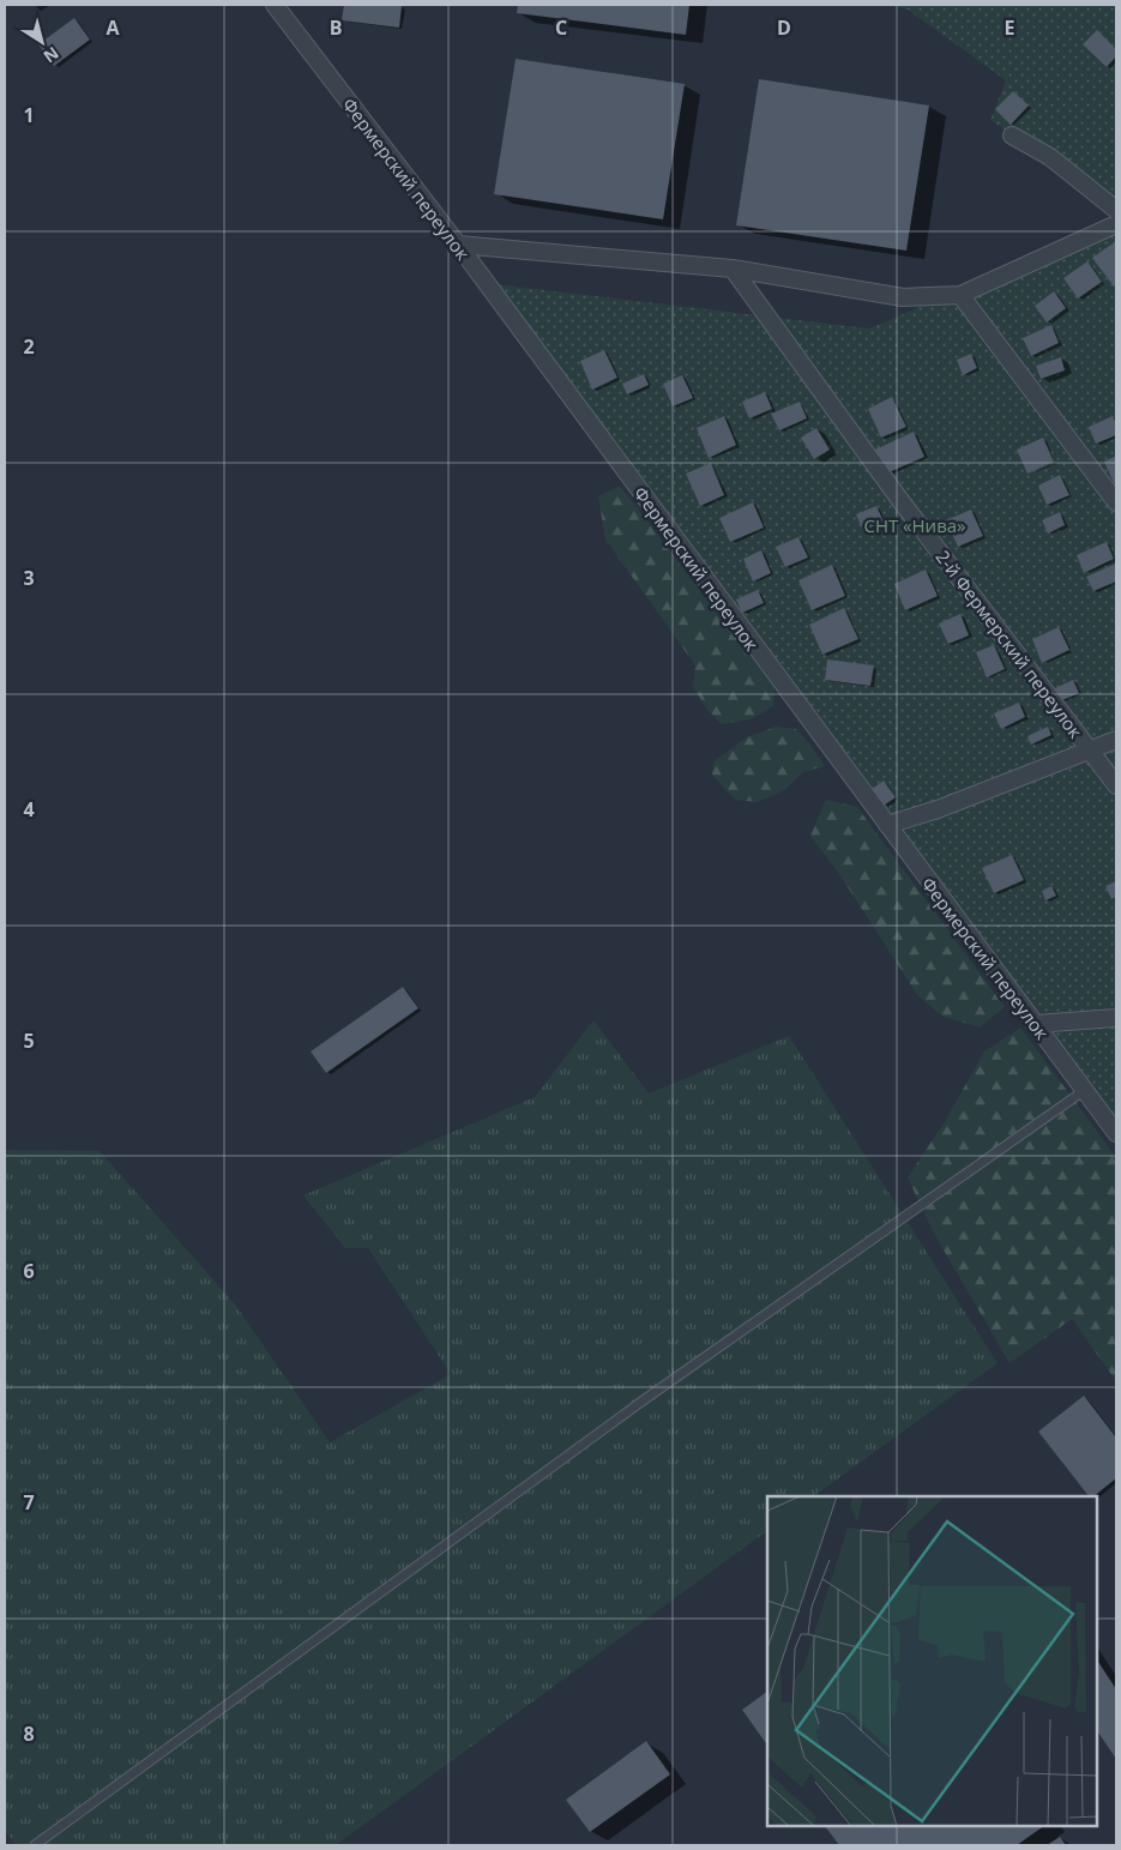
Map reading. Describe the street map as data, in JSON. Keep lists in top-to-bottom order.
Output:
{
  "streets": {
    "street": ["Фермерский переулок", "2-й Фермерский переулок"]
  },
  "parks": ["СНТ «Нива»"],
  "north": "bottom right",
  "grid": {
    "columns": [
      "A",
      "B",
      "C",
      "D",
      "E"
    ],
    "rows": [
      "1",
      "2",
      "3",
      "4",
      "5",
      "6",
      "7",
      "8"
    ]
  }
}
